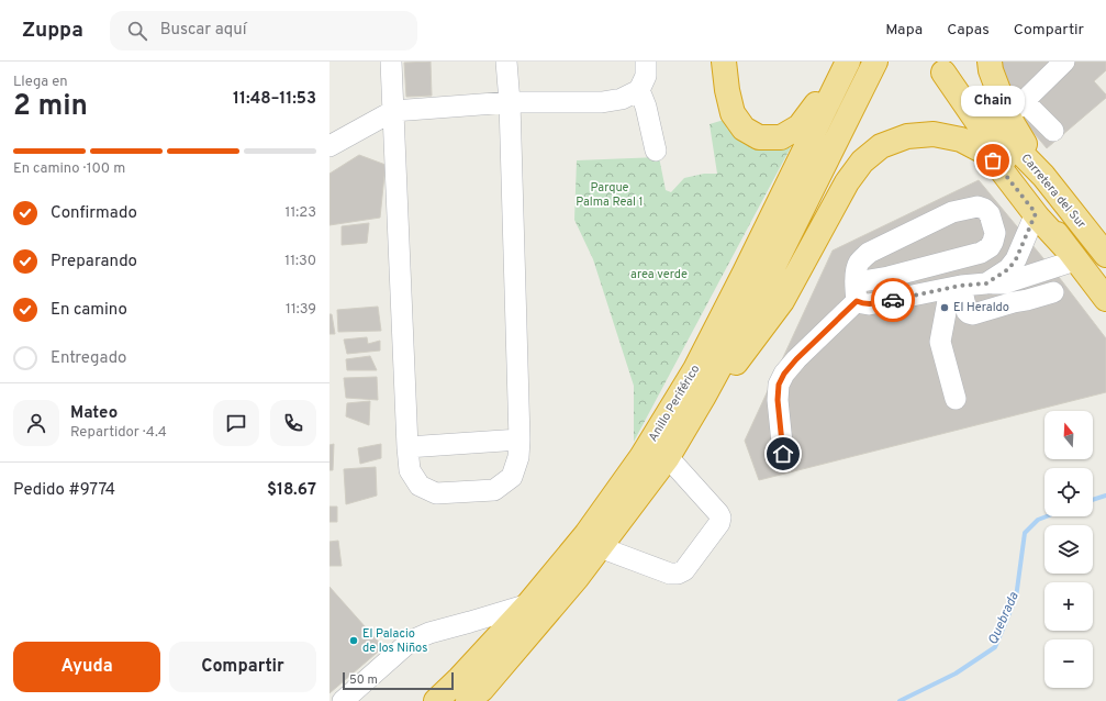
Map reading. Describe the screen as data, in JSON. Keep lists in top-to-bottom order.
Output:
{
  "streets": {
    "highway": ["Carretera del Sur", "Anillo Periférico"]
  },
  "water": ["Quebrada"],
  "parks": ["Parque Palma Real 1", "area verde"],
  "places": ["Chain", "El Heraldo", "El Palacio de los Niños"],
  "scale_bar": "50 m",
  "north": "top",
  "page": {
    "header": "Zuppa",
    "search": "Buscar aquí",
    "nav": ["Mapa", "Capas", "Compartir"],
    "heading": ["2 min", "Llega en", "11:48–11:53"],
    "panel": [
      "Mateo",
      "Repartidor · 4.4",
      "Pedido #9774",
      "$18.67"
    ],
    "bubble": "Chain",
    "bar": "En camino · 100 m",
    "list": [
      ["Confirmado", "11:23"],
      ["Preparando", "11:30"],
      ["En camino", "11:39"],
      "Entregado"
    ],
    "map_buttons": ["+", "−"],
    "buttons": ["Ayuda", "Compartir"],
    "scale": "50 m"
  }
}
